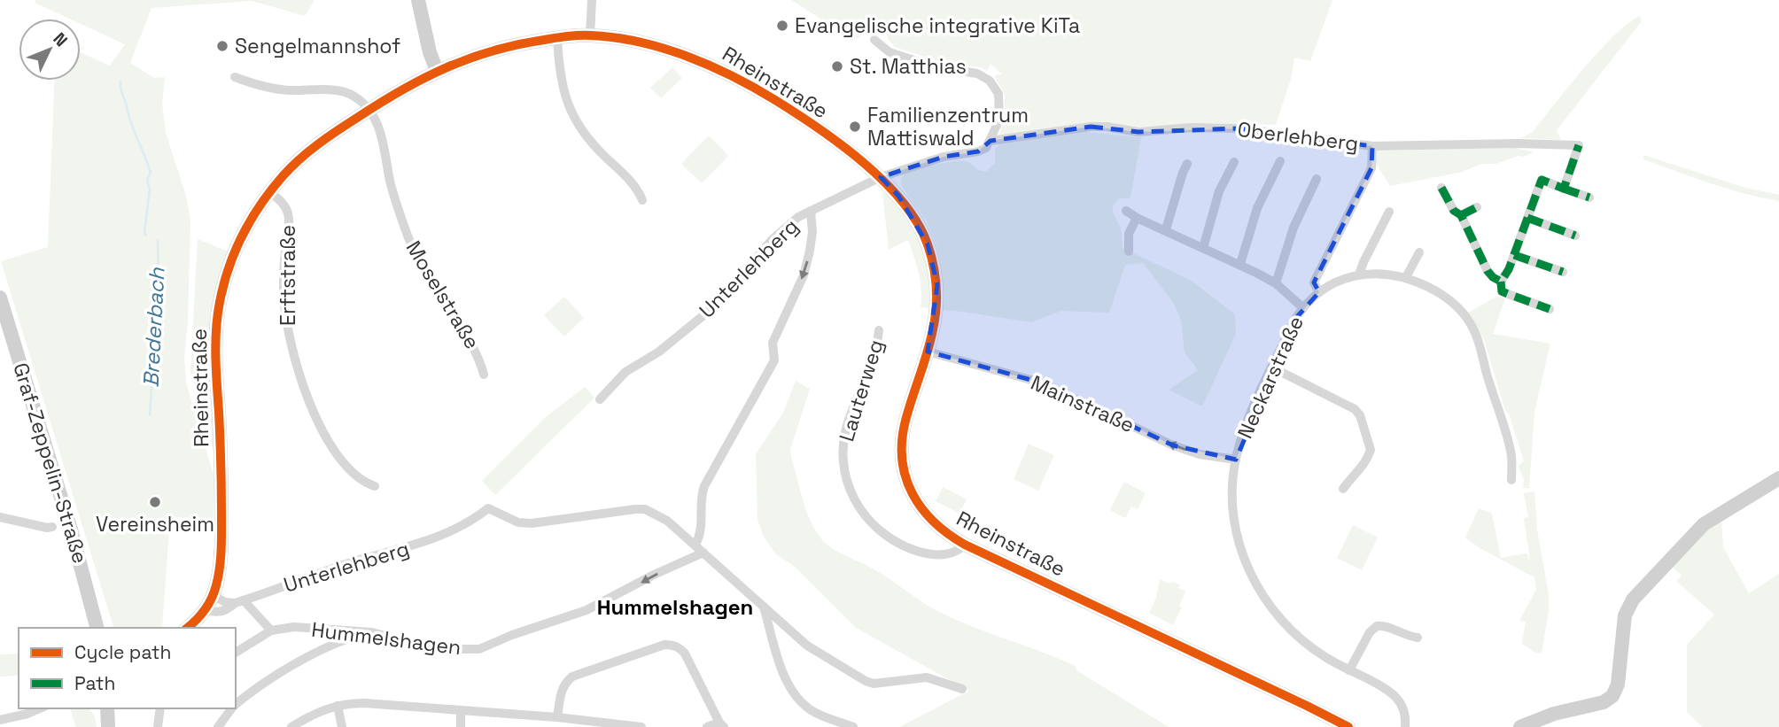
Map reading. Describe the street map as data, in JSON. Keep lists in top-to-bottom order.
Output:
{
  "streets": {
    "street": [
      "Rheinstraße",
      "Oberlehberg",
      "Unterlehberg",
      "Erftstraße",
      "Moselstraße",
      "Neckarstraße",
      "Lauterweg",
      "Mainstraße",
      "Graf-Zeppelin-Straße",
      "Hummelshagen"
    ]
  },
  "crossings": [
    ["Rheinstraße", "Unterlehberg"],
    ["Rheinstraße", "Erftstraße"],
    ["Rheinstraße", "Moselstraße"],
    ["Rheinstraße", "Lauterweg"],
    ["Rheinstraße", "Mainstraße"],
    ["Neckarstraße", "Mainstraße"]
  ],
  "one_way": ["Mainstraße"],
  "districts": ["Hummelshagen"],
  "water": ["Brederbach"],
  "places": [
    "Evangelische integrative KiTa",
    "Sengelmannshof",
    "St. Matthias",
    "Familienzentrum Mattiswald",
    "Vereinsheim"
  ],
  "legend": ["Cycle path", "Path"],
  "north": "top right"
}
